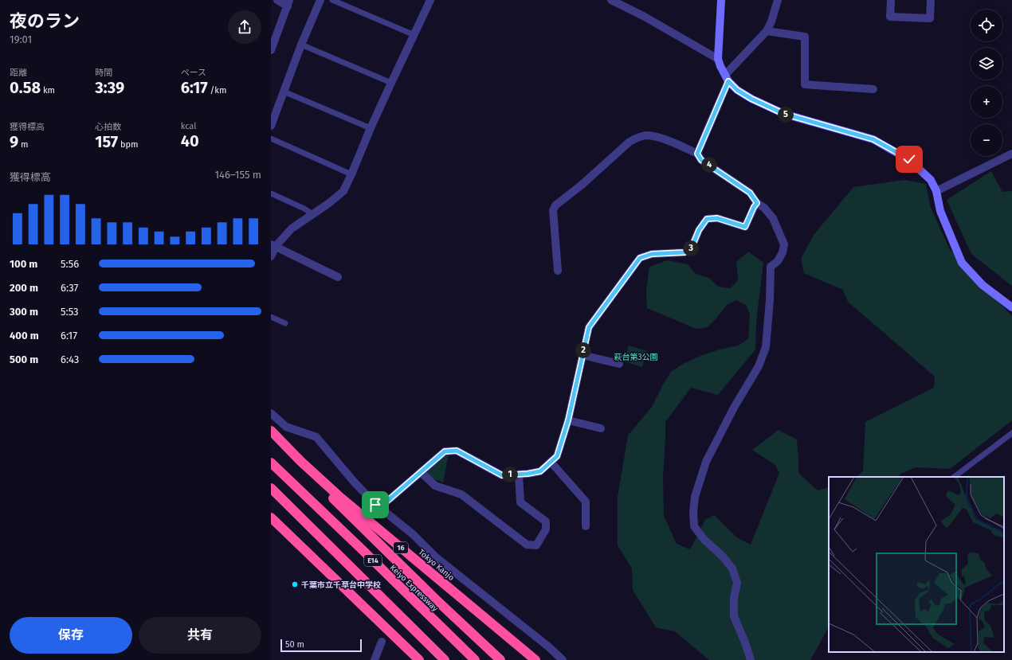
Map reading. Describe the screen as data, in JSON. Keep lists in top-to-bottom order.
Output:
{
  "streets": {
    "highway": [
      "16",
      "E14",
      "Tokyo Kanjo",
      "Keiyo Expressway"
    ]
  },
  "parks": ["萩台第3公園"],
  "places": ["千葉市立千草台中学校"],
  "scale_bar": "50 m",
  "page": {
    "heading": ["夜のラン", "19:01"],
    "map_buttons": ["+", "−"],
    "stats": [
      ["距離", "0.58 km"],
      ["時間", "3:39"],
      ["ペース", "6:17 /km"],
      ["獲得標高", "9 m"],
      ["心拍数", "157 bpm"],
      ["kcal", "40"]
    ],
    "pins": [
      "5",
      "4",
      "3",
      "2",
      "1"
    ],
    "chart": ["獲得標高", "146–155 m"],
    "list": [
      {
        "name": "100 m",
        "note": "5:56"
      },
      {
        "name": "200 m",
        "note": "6:37"
      },
      {
        "name": "300 m",
        "note": "5:53"
      },
      {
        "name": "400 m",
        "note": "6:17"
      },
      {
        "name": "500 m",
        "note": "6:43"
      }
    ],
    "buttons": ["保存", "共有"],
    "scale": "50 m"
  }
}
